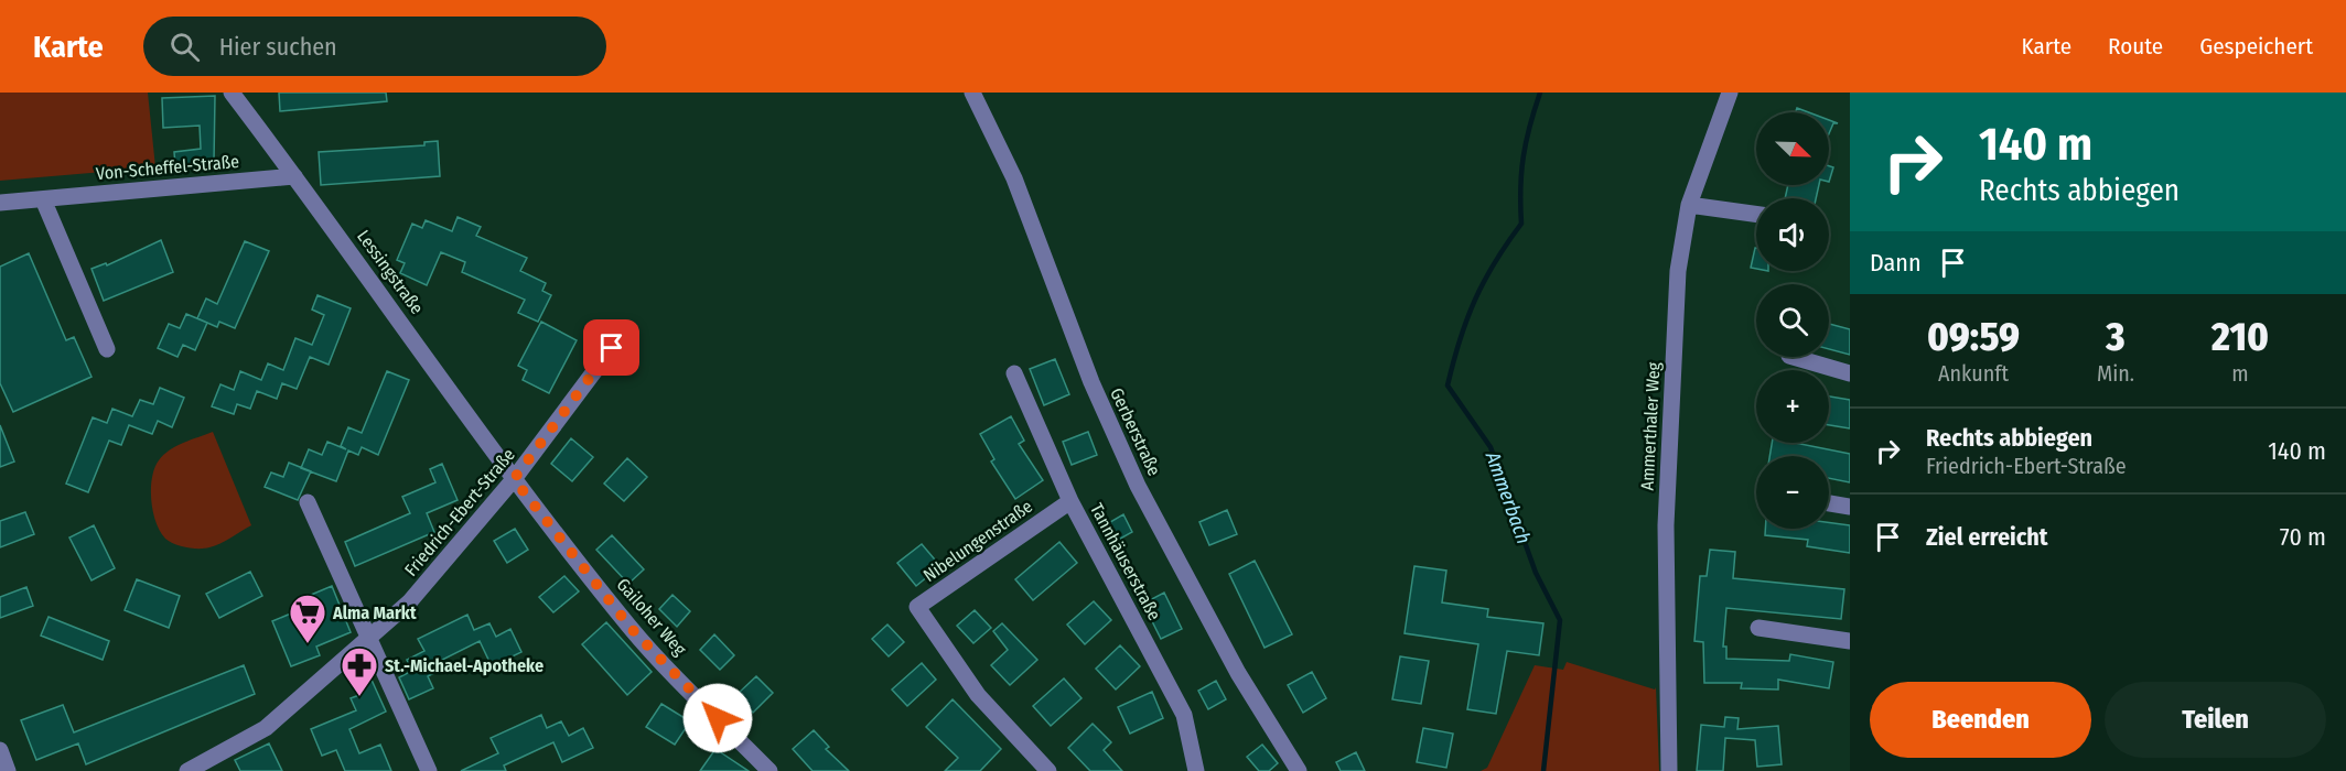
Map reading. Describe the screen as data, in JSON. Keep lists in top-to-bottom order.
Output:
{
  "streets": {
    "street": [
      "Von-Scheffel-Straße",
      "Lessingstraße",
      "Ammerthaler Weg",
      "Gerberstraße",
      "Friedrich-Ebert-Straße",
      "Nibelungenstraße",
      "Tannhäuserstraße",
      "Gailoher Weg"
    ]
  },
  "crossings": [
    ["Von-Scheffel-Straße", "Lessingstraße"],
    ["Lessingstraße", "Friedrich-Ebert-Straße"],
    ["Lessingstraße", "Gailoher Weg"],
    ["Friedrich-Ebert-Straße", "Gailoher Weg"],
    ["Nibelungenstraße", "Tannhäuserstraße"]
  ],
  "water": ["Ammerbach"],
  "places": {
    "supermarket": ["Alma Markt"],
    "pharmacy": ["St.-Michael-Apotheke"]
  },
  "north": "bottom right",
  "page": {
    "header": "Karte",
    "search": "Hier suchen",
    "nav": ["Karte", "Route", "Gespeichert"],
    "turn": ["140 m", "Rechts abbiegen"],
    "map_buttons": ["+", "−"],
    "then": "Dann",
    "eta": [
      "09:59",
      "Ankunft",
      "3",
      "Min.",
      "210",
      "m"
    ],
    "list": [
      {
        "name": "Rechts abbiegen",
        "note": "Friedrich-Ebert-Straße",
        "value": "140 m"
      },
      {
        "name": "Ziel erreicht",
        "value": "70 m"
      }
    ],
    "buttons": ["Beenden", "Teilen"]
  }
}
